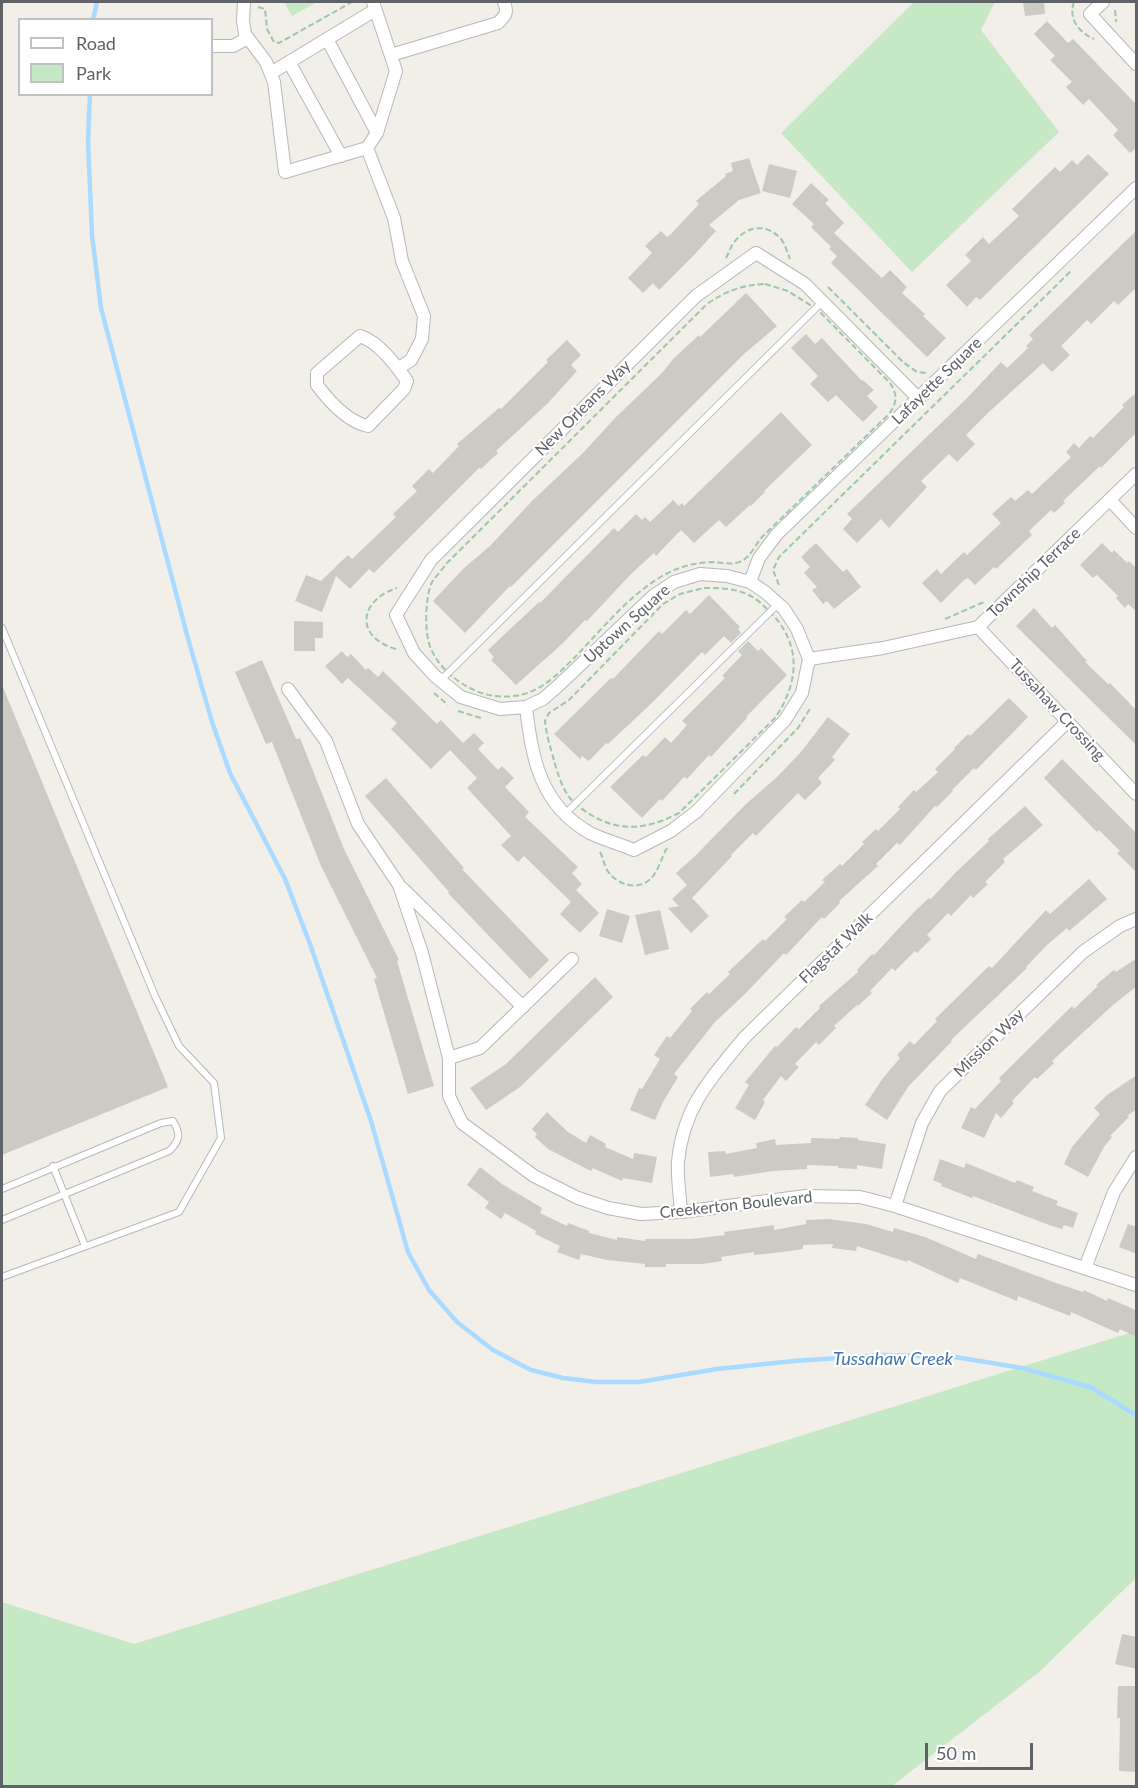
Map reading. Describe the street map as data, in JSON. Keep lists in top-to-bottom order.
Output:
{
  "streets": {
    "street": [
      "Lafayette Square",
      "New Orleans Way",
      "Township Terrace",
      "Uptown Square",
      "Tussahaw Crossing",
      "Flagstaf Walk",
      "Mission Way",
      "Creekerton Boulevard"
    ]
  },
  "crossings": [
    ["Lafayette Square", "New Orleans Way"],
    ["Lafayette Square", "Uptown Square"],
    ["New Orleans Way", "Uptown Square"],
    ["Township Terrace", "Uptown Square"],
    ["Township Terrace", "Tussahaw Crossing"],
    ["Tussahaw Crossing", "Flagstaf Walk"],
    ["Flagstaf Walk", "Creekerton Boulevard"],
    ["Mission Way", "Creekerton Boulevard"]
  ],
  "water": ["Tussahaw Creek"],
  "legend": ["Road", "Park"],
  "scale_bar": "50 m"
}
